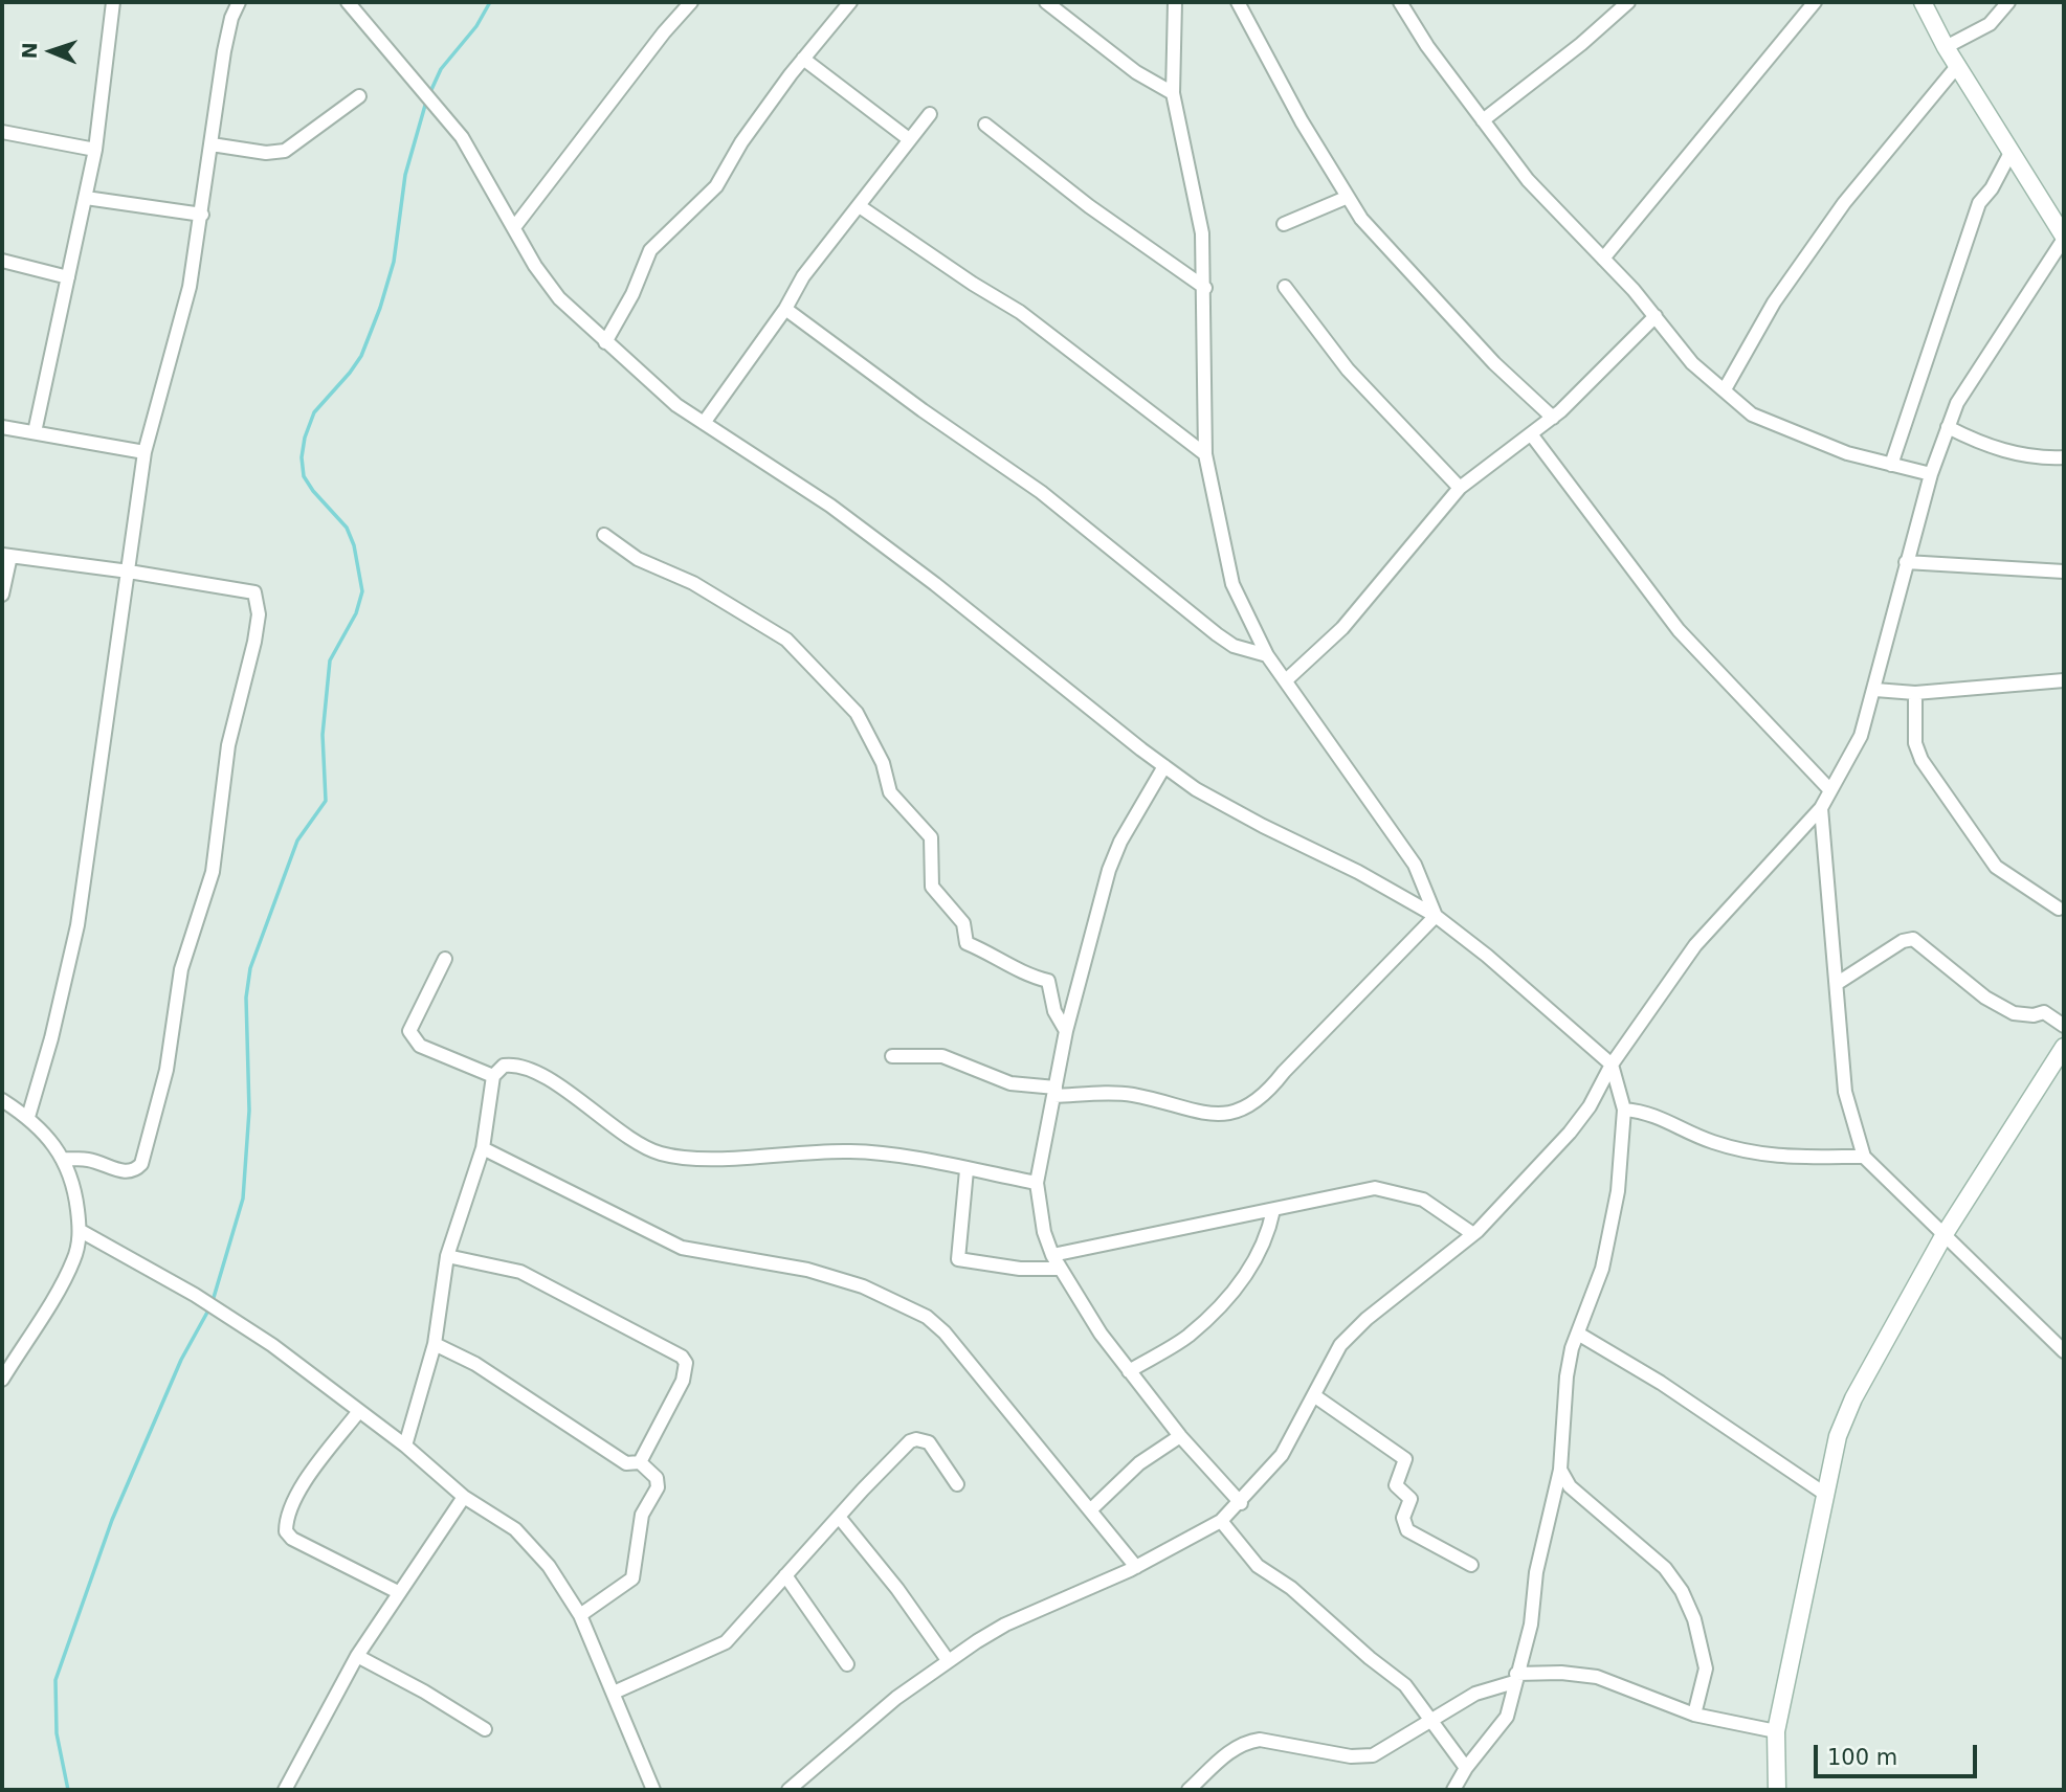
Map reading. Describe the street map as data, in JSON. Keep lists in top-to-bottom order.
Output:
{
  "scale_bar": "100 m",
  "north": "left"
}
